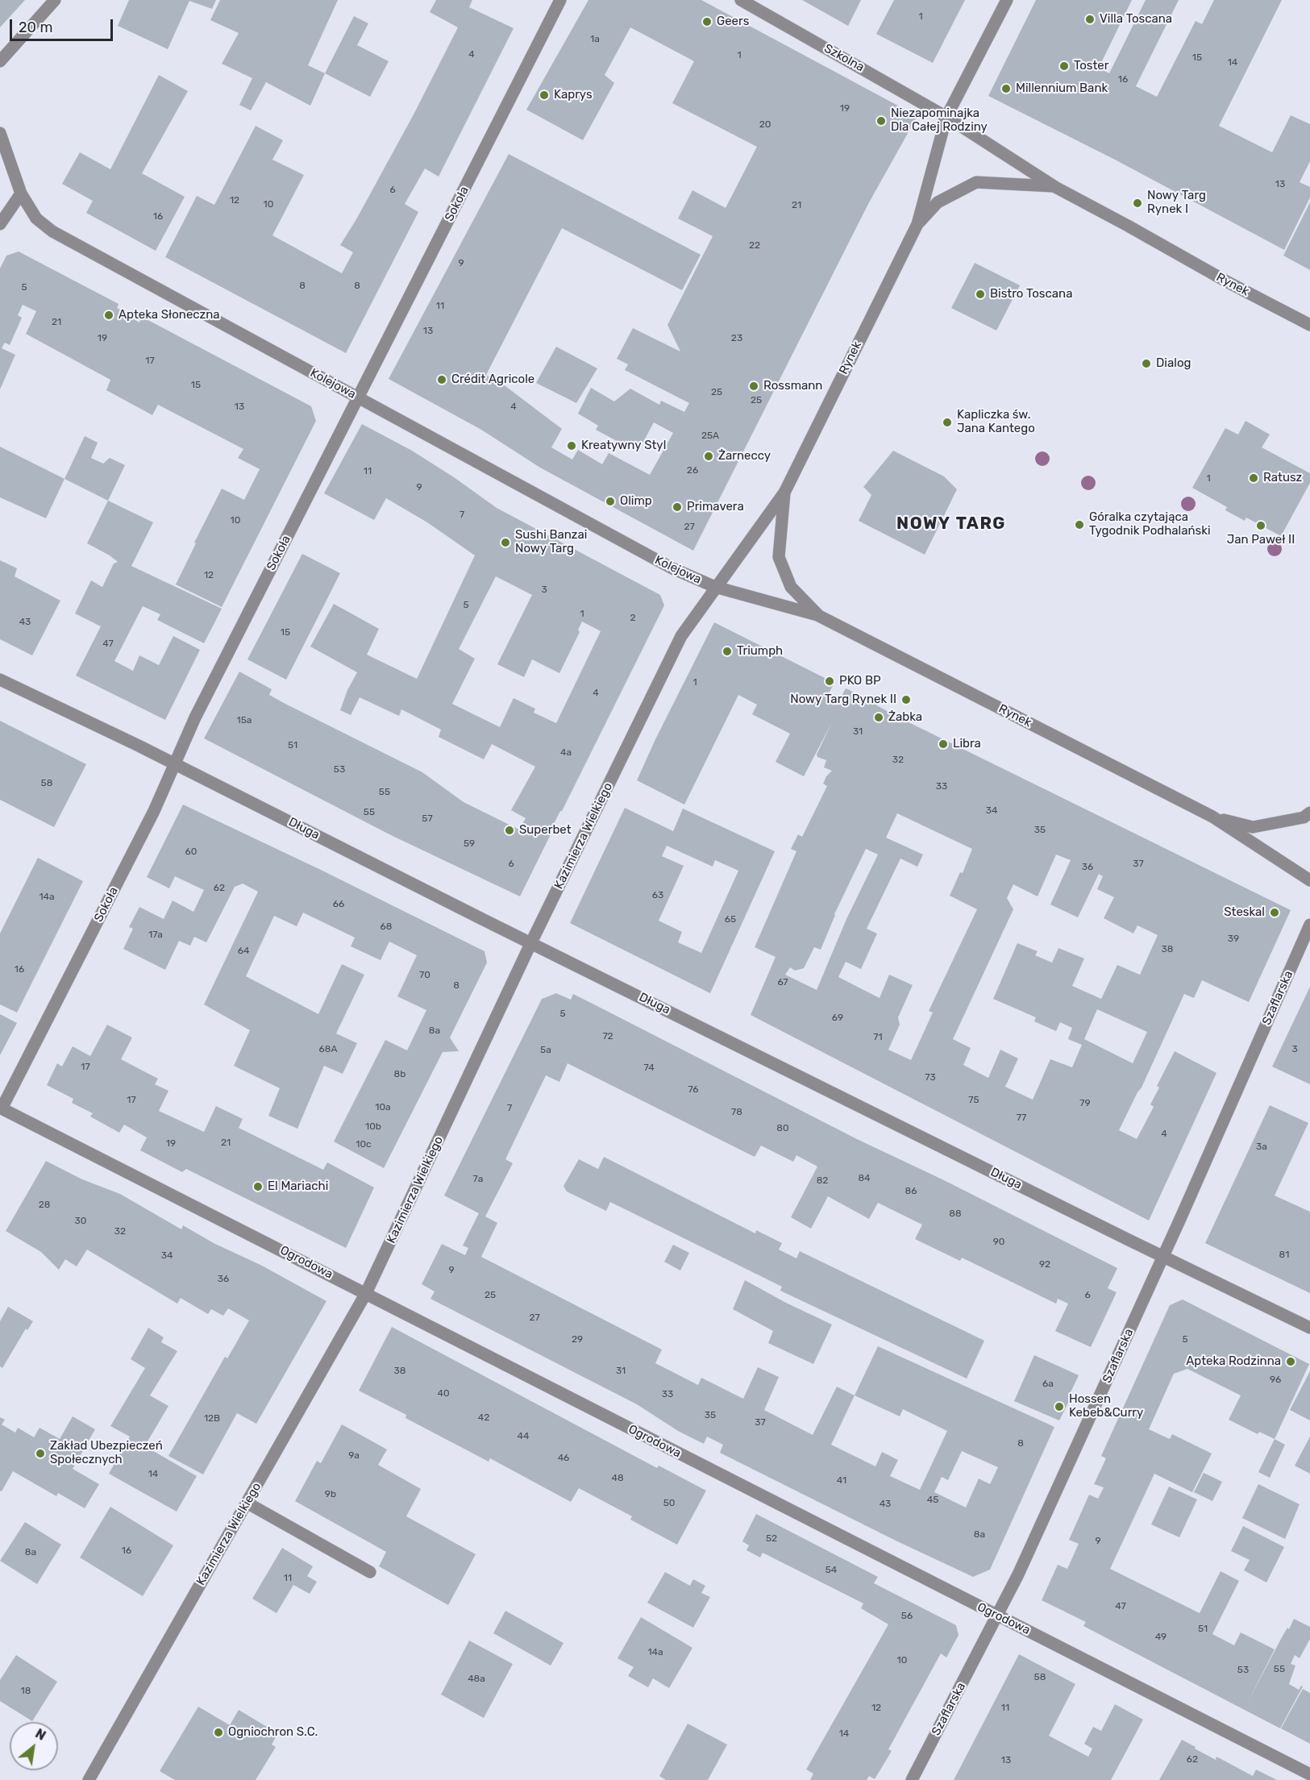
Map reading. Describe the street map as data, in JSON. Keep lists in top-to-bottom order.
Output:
{
  "streets": {
    "street": [
      "Szkolna",
      "Sokoła",
      "Rynek",
      "Kolejowa",
      "Długa",
      "Kazimierza Wielkiego",
      "Szaflarska",
      "Ogrodowa"
    ]
  },
  "crossings": [
    ["Szkolna", "Rynek"],
    ["Sokoła", "Kolejowa"],
    ["Sokoła", "Długa"],
    ["Sokoła", "Ogrodowa"],
    ["Rynek", "Kolejowa"],
    ["Rynek", "Kazimierza Wielkiego"],
    ["Kolejowa", "Kazimierza Wielkiego"],
    ["Długa", "Kazimierza Wielkiego"],
    ["Długa", "Szaflarska"],
    ["Kazimierza Wielkiego", "Ogrodowa"],
    ["Szaflarska", "Ogrodowa"]
  ],
  "districts": ["NOWY TARG"],
  "places": [
    "Villa Toscana",
    "Geers",
    "Toster",
    "Millennium Bank",
    "Kaprys",
    "Niezapominajka Dla Całej Rodziny",
    "Nowy Targ Rynek I",
    "Bistro Toscana",
    "Apteka Słoneczna",
    "Dialog",
    "Crédit Agricole",
    "Rossmann",
    "Kapliczka św. Jana Kantego",
    "Kreatywny Styl",
    "Żarneccy",
    "Ratusz",
    "Olimp",
    "Primavera",
    "Góralka czytająca Tygodnik Podhalański",
    "Jan Paweł II",
    "Sushi Banzai Nowy Targ",
    "Triumph",
    "PKO BP",
    "Nowy Targ Rynek II",
    "Żabka",
    "Libra",
    "Superbet",
    "Steskal",
    "El Mariachi",
    "Apteka Rodzinna",
    "Hossen Kebeb&Curry",
    "Zakład Ubezpieczeń Społecznych",
    "Ogniochron S.C."
  ],
  "house_numbers": [
    "1",
    "1a",
    "4",
    "1",
    "15",
    "14",
    "16",
    "19",
    "20",
    "13",
    "6",
    "12",
    "10",
    "21",
    "16",
    "22",
    "9",
    "8",
    "8",
    "5",
    "11",
    "21",
    "13",
    "19",
    "23",
    "17",
    "15",
    "25",
    "25",
    "13",
    "4",
    "25A",
    "26",
    "11",
    "1",
    "9",
    "7",
    "10",
    "27",
    "12",
    "3",
    "5",
    "1",
    "2",
    "43",
    "15",
    "47",
    "1",
    "4",
    "15a",
    "31",
    "51",
    "4a",
    "32",
    "53",
    "58",
    "33",
    "55",
    "34",
    "55",
    "57",
    "35",
    "59",
    "60",
    "6",
    "37",
    "36",
    "62",
    "63",
    "14a",
    "66",
    "65",
    "68",
    "17a",
    "39",
    "38",
    "64",
    "16",
    "70",
    "67",
    "8",
    "5",
    "69",
    "8a",
    "72",
    "71",
    "68A",
    "3",
    "5a",
    "17",
    "74",
    "8b",
    "73",
    "76",
    "17",
    "75",
    "79",
    "10a",
    "7",
    "78",
    "77",
    "10b",
    "80",
    "4",
    "21",
    "19",
    "10c",
    "3a",
    "84",
    "7a",
    "82",
    "86",
    "28",
    "88",
    "30",
    "32",
    "90",
    "81",
    "34",
    "92",
    "9",
    "36",
    "25",
    "6",
    "27",
    "29",
    "5",
    "38",
    "31",
    "96",
    "6a",
    "40",
    "33",
    "35",
    "42",
    "12B",
    "37",
    "44",
    "8",
    "9a",
    "46",
    "14",
    "48",
    "41",
    "9b",
    "45",
    "50",
    "43",
    "8a",
    "52",
    "9",
    "16",
    "8a",
    "54",
    "11",
    "47",
    "56",
    "51",
    "49",
    "14a",
    "10",
    "55",
    "53",
    "58",
    "48a",
    "18",
    "12",
    "11",
    "14",
    "62",
    "13"
  ],
  "scale_bar": "20 m",
  "north": "top right"
}
